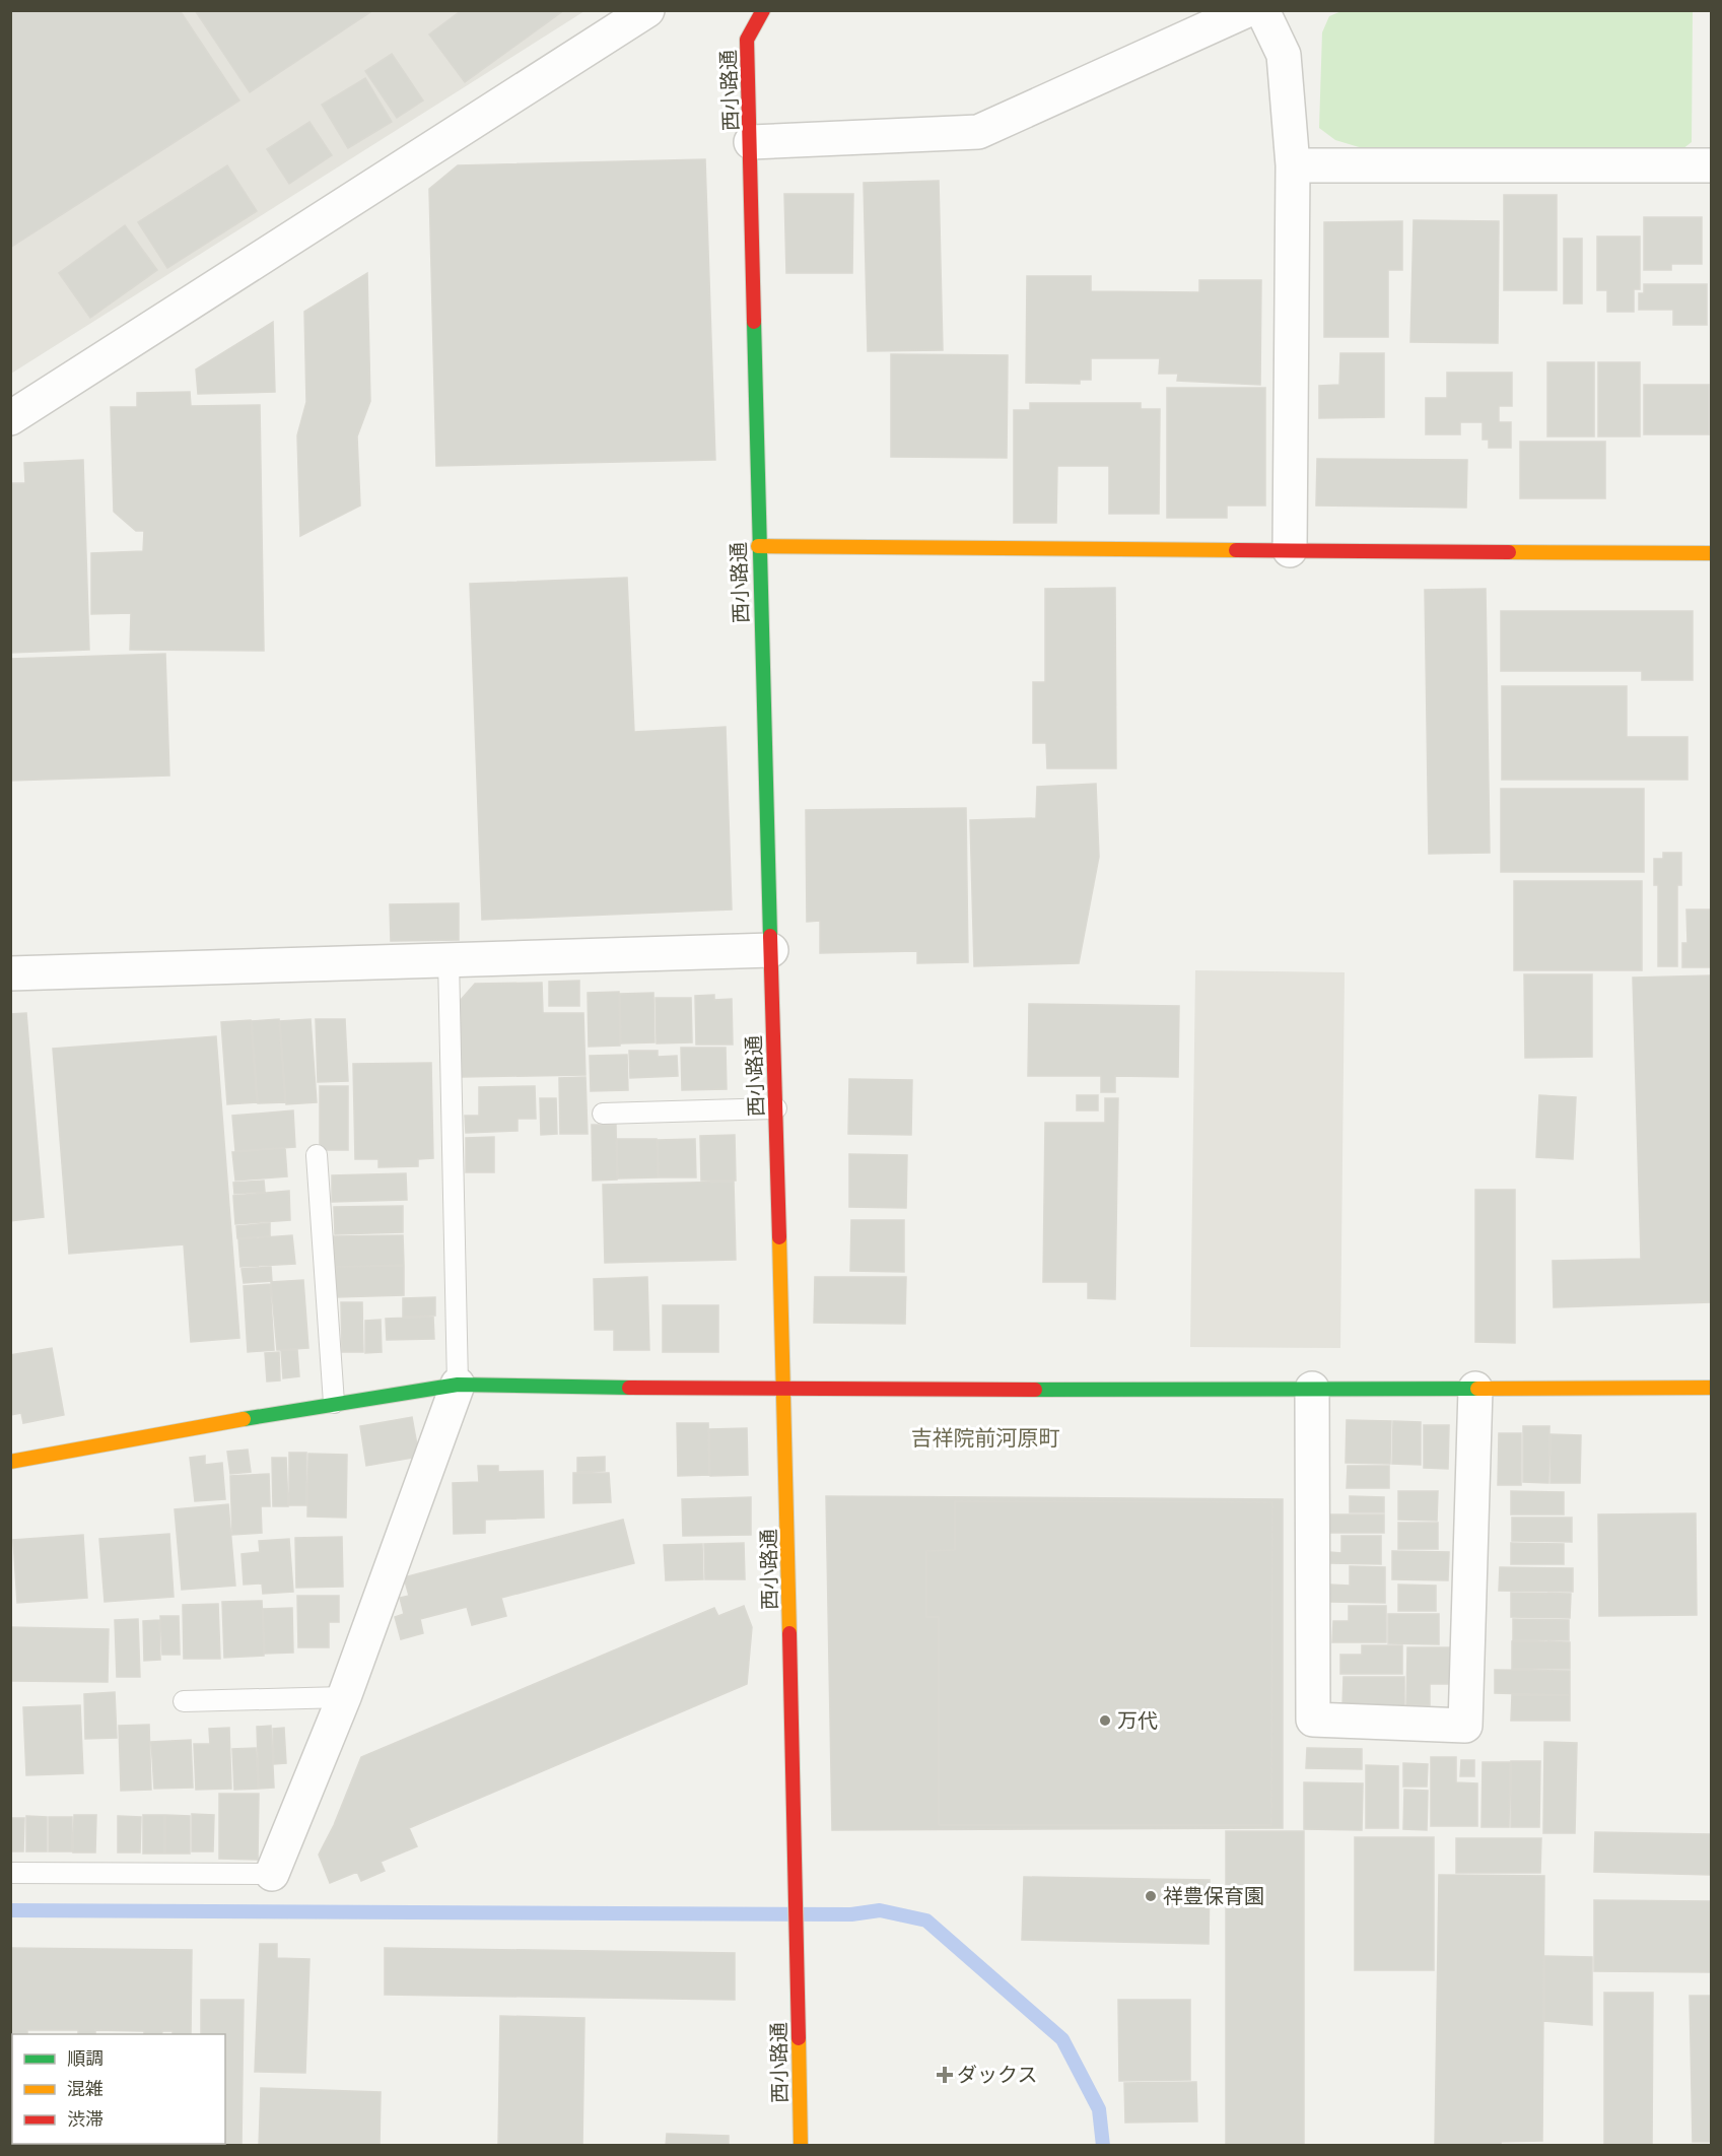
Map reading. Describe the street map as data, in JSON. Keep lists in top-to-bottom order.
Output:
{
  "streets": {
    "street": ["西小路通"]
  },
  "districts": ["吉祥院前河原町"],
  "places": {
    "other": ["万代", "祥豊保育園"],
    "health": ["ダックス"]
  },
  "legend": ["順調", "混雑", "渋滞"]
}
